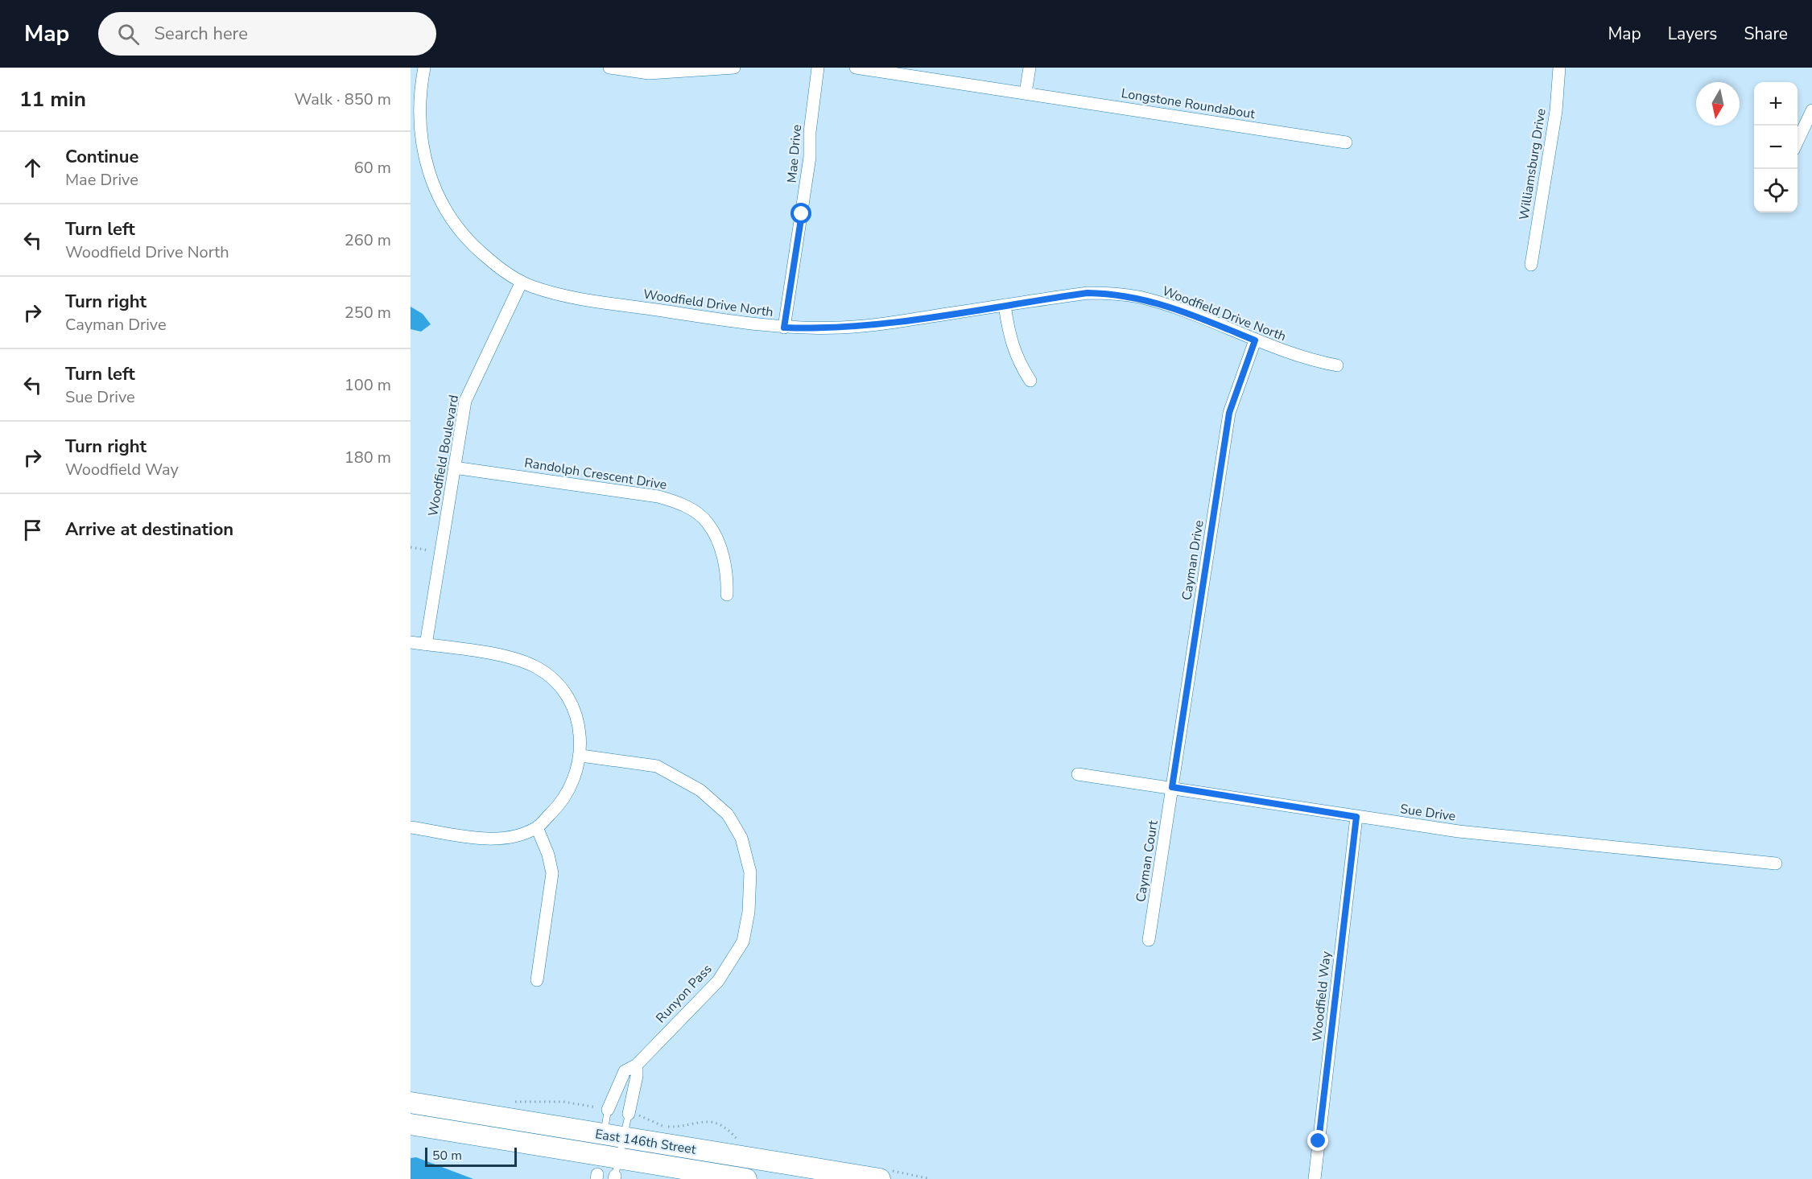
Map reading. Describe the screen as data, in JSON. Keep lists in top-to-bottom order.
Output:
{
  "streets": {
    "main road": ["East 146th Street"],
    "street": [
      "Longstone Roundabout",
      "Mae Drive",
      "Williamsburg Drive",
      "Woodfield Drive North",
      "Woodfield Boulevard",
      "Randolph Crescent Drive",
      "Cayman Drive",
      "Sue Drive",
      "Cayman Court",
      "Runyon Pass",
      "Woodfield Way"
    ]
  },
  "crossings": [
    ["Mae Drive", "Woodfield Drive North"],
    ["Woodfield Drive North", "Woodfield Boulevard"],
    ["Woodfield Drive North", "Cayman Drive"],
    ["Woodfield Boulevard", "Randolph Crescent Drive"],
    ["Cayman Drive", "Sue Drive"],
    ["Cayman Drive", "Cayman Court"],
    ["Sue Drive", "Cayman Court"],
    ["Sue Drive", "Woodfield Way"]
  ],
  "scale_bar": "50 m",
  "north": "bottom",
  "page": {
    "header": "Map",
    "search": "Search here",
    "nav": ["Map", "Layers", "Share"],
    "heading": ["11 min", "Walk · 850 m"],
    "map_buttons": ["+", "−"],
    "list": [
      ["Continue", "Mae Drive", "60 m"],
      ["Turn left", "Woodfield Drive North", "260 m"],
      ["Turn right", "Cayman Drive", "250 m"],
      ["Turn left", "Sue Drive", "100 m"],
      ["Turn right", "Woodfield Way", "180 m"],
      "Arrive at destination"
    ],
    "scale": "50 m"
  }
}
